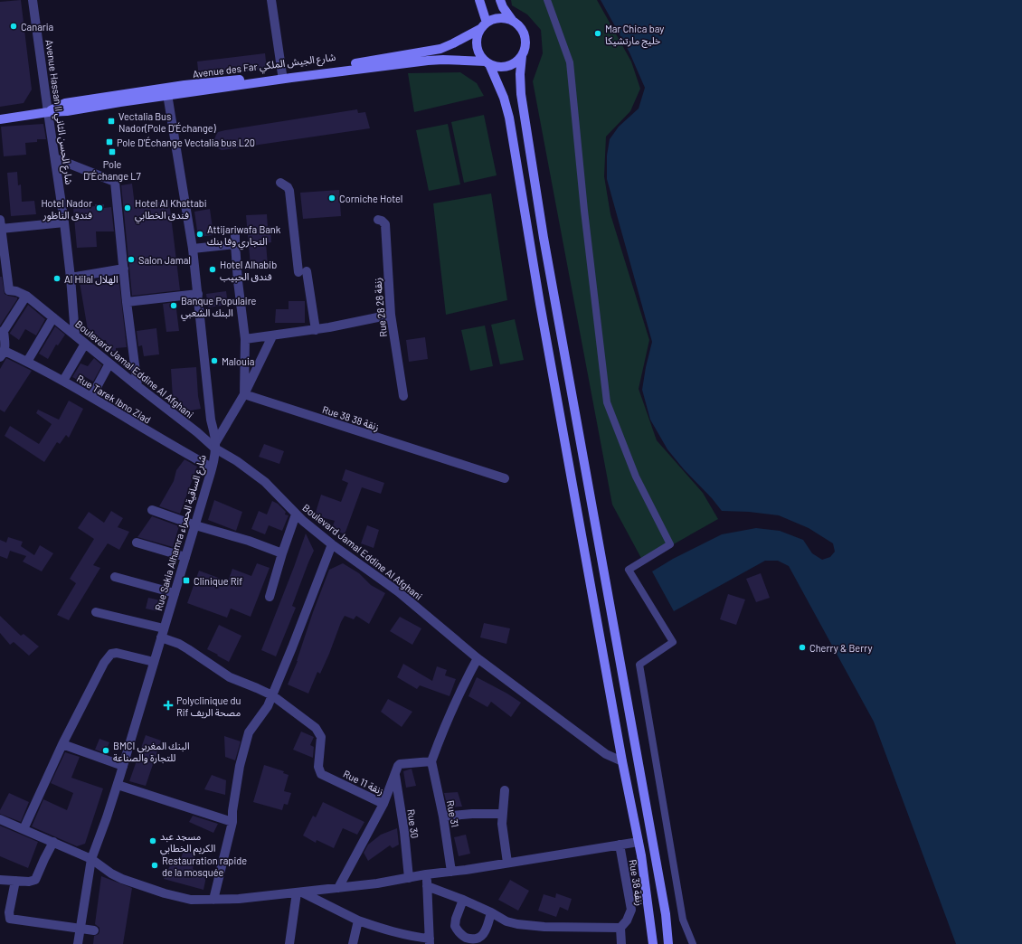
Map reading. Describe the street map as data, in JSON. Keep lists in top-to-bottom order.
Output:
{
  "streets": {
    "main road": ["Avenue des Far شارع الجيش الملكي"],
    "street": [
      "Avenue Hassan II شارع الحسن الثاني",
      "Rue 28 زنقة 28",
      "Boulevard Jamal Eddine Al Afghani",
      "Rue Tarek Ibno Ziad",
      "Rue 38 زنقة 38",
      "Rue Sakia Alhamra شارع الساقية الحمراء",
      "Rue 11 زنقة",
      "Rue 31",
      "Rue 30",
      "Rue 38 زنقة"
    ]
  },
  "crossings": [
    ["Avenue des Far شارع الجيش الملكي", "Avenue Hassan II شارع الحسن الثاني"],
    ["Avenue des Far شارع الجيش الملكي", "Rue Sakia Alhamra شارع الساقية الحمراء"],
    ["Avenue Hassan II شارع الحسن الثاني", "Boulevard Jamal Eddine Al Afghani"],
    ["Boulevard Jamal Eddine Al Afghani", "Rue Sakia Alhamra شارع الساقية الحمراء"],
    ["Rue Tarek Ibno Ziad", "Rue Sakia Alhamra شارع الساقية الحمراء"]
  ],
  "places": {
    "other": [
      "Canaria",
      "Mar Chica bay خليج مارتشيكا",
      "Corniche Hotel",
      "Hotel Nador فندق الناظور",
      "Hotel Al Khattabi فندق الخطابي",
      "Attijariwafa Bank التجاري وفا بنك",
      "Salon Jamal",
      "Hotel Alhabib فندق الحبيب",
      "Al Hilal الهلال",
      "Banque Populaire البنك الشعبي",
      "Malouia",
      "Cherry & Berry",
      "BMCI البنك المغربي للتجارة والصناعة",
      "مسجد عبد الكريم الخطابي",
      "Restauration rapide de la mosquée"
    ],
    "transit": [
      "Vectalia Bus Nador(Pole D'Échange)",
      "Pole D'Échange Vectalia bus L20",
      "Pole D'Échange L7",
      "Clinique Rif"
    ],
    "health": ["Polyclinique du Rif مصحة الريف"]
  }
}
